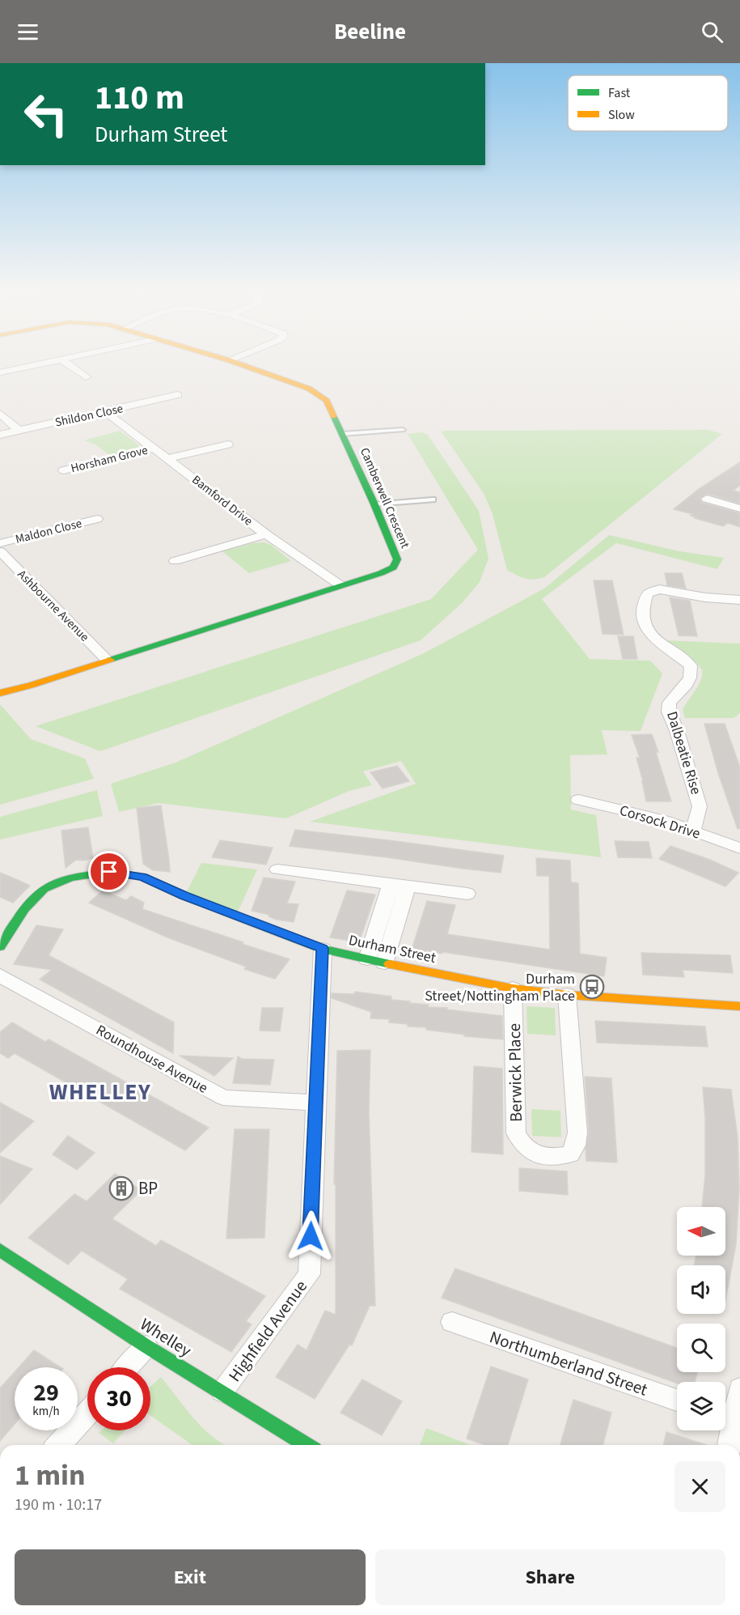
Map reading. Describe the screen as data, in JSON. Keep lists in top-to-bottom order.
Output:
{
  "streets": {
    "street": [
      "Shildon Close",
      "Horsham Grove",
      "Camberwell Crescent",
      "Bamford Drive",
      "Maldon Close",
      "Ashbourne Avenue",
      "Dalbeatie Rise",
      "Corsock Drive",
      "Durham Street",
      "Roundhouse Avenue",
      "Berwick Place",
      "Highfield Avenue",
      "Whelley",
      "Northumberland Street"
    ]
  },
  "crossings": [
    ["Shildon Close", "Bamford Drive"],
    ["Horsham Grove", "Bamford Drive"],
    ["Camberwell Crescent", "Bamford Drive"],
    ["Camberwell Crescent", "Ashbourne Avenue"],
    ["Dalbeatie Rise", "Corsock Drive"],
    ["Durham Street", "Berwick Place"],
    ["Durham Street", "Highfield Avenue"],
    ["Roundhouse Avenue", "Highfield Avenue"],
    ["Highfield Avenue", "Whelley"]
  ],
  "districts": ["WHELLEY"],
  "places": {
    "bus stop": ["Durham Street/Nottingham Place"],
    "building": ["BP"]
  },
  "legend": ["Fast", "Slow"],
  "north": "left",
  "page": {
    "header": "Beeline",
    "turn": ["110 m", "Durham Street"],
    "speed": "29 km/h",
    "limit": "30",
    "heading": ["1 min", "190 m · 10:17"],
    "buttons": ["Exit", "Share"]
  }
}
